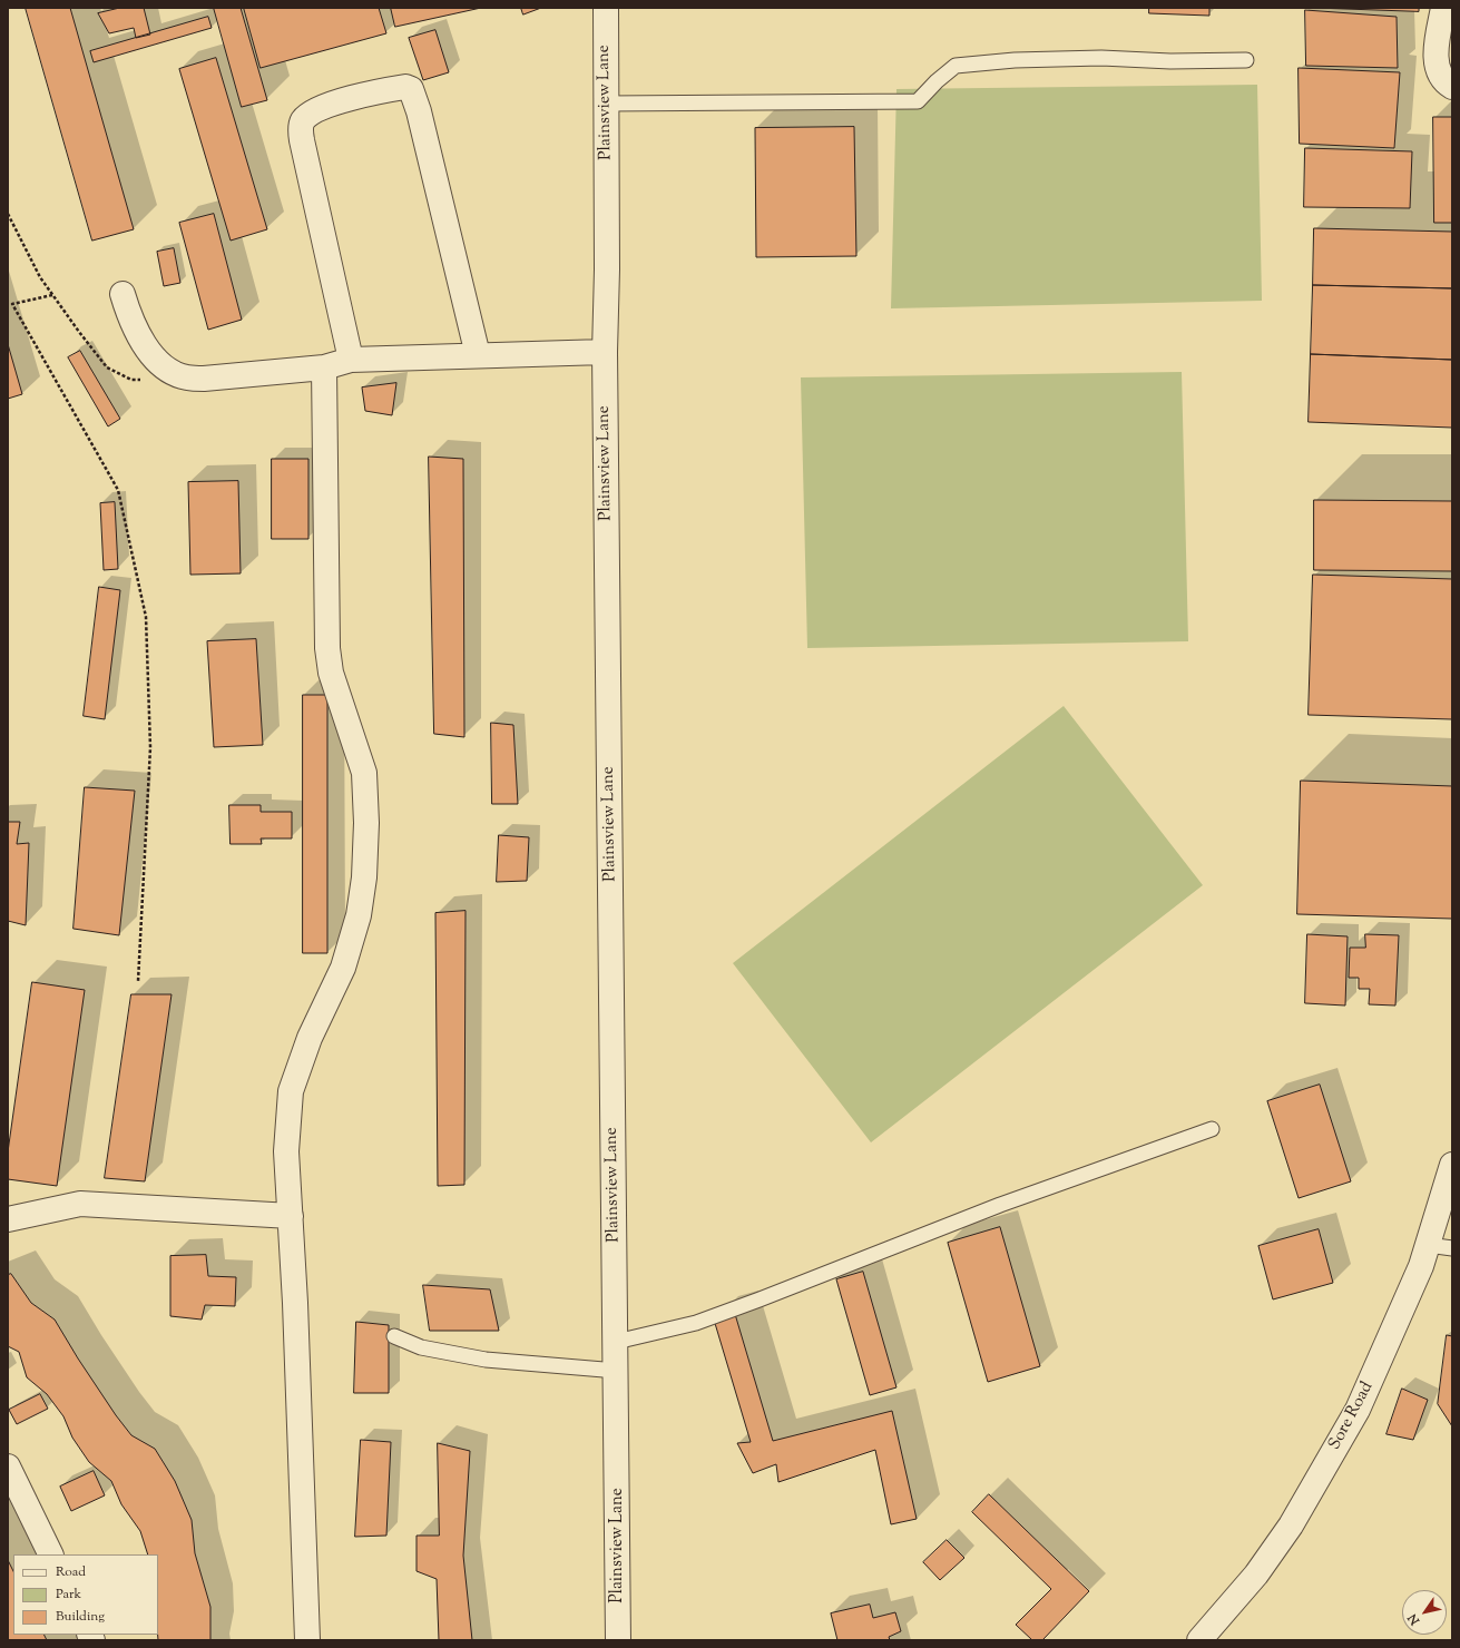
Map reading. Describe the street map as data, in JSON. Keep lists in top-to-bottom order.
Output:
{
  "streets": {
    "street": ["Plainsview Lane", "Sore Road"]
  },
  "legend": ["Road", "Park", "Building"],
  "north": "bottom left"
}
